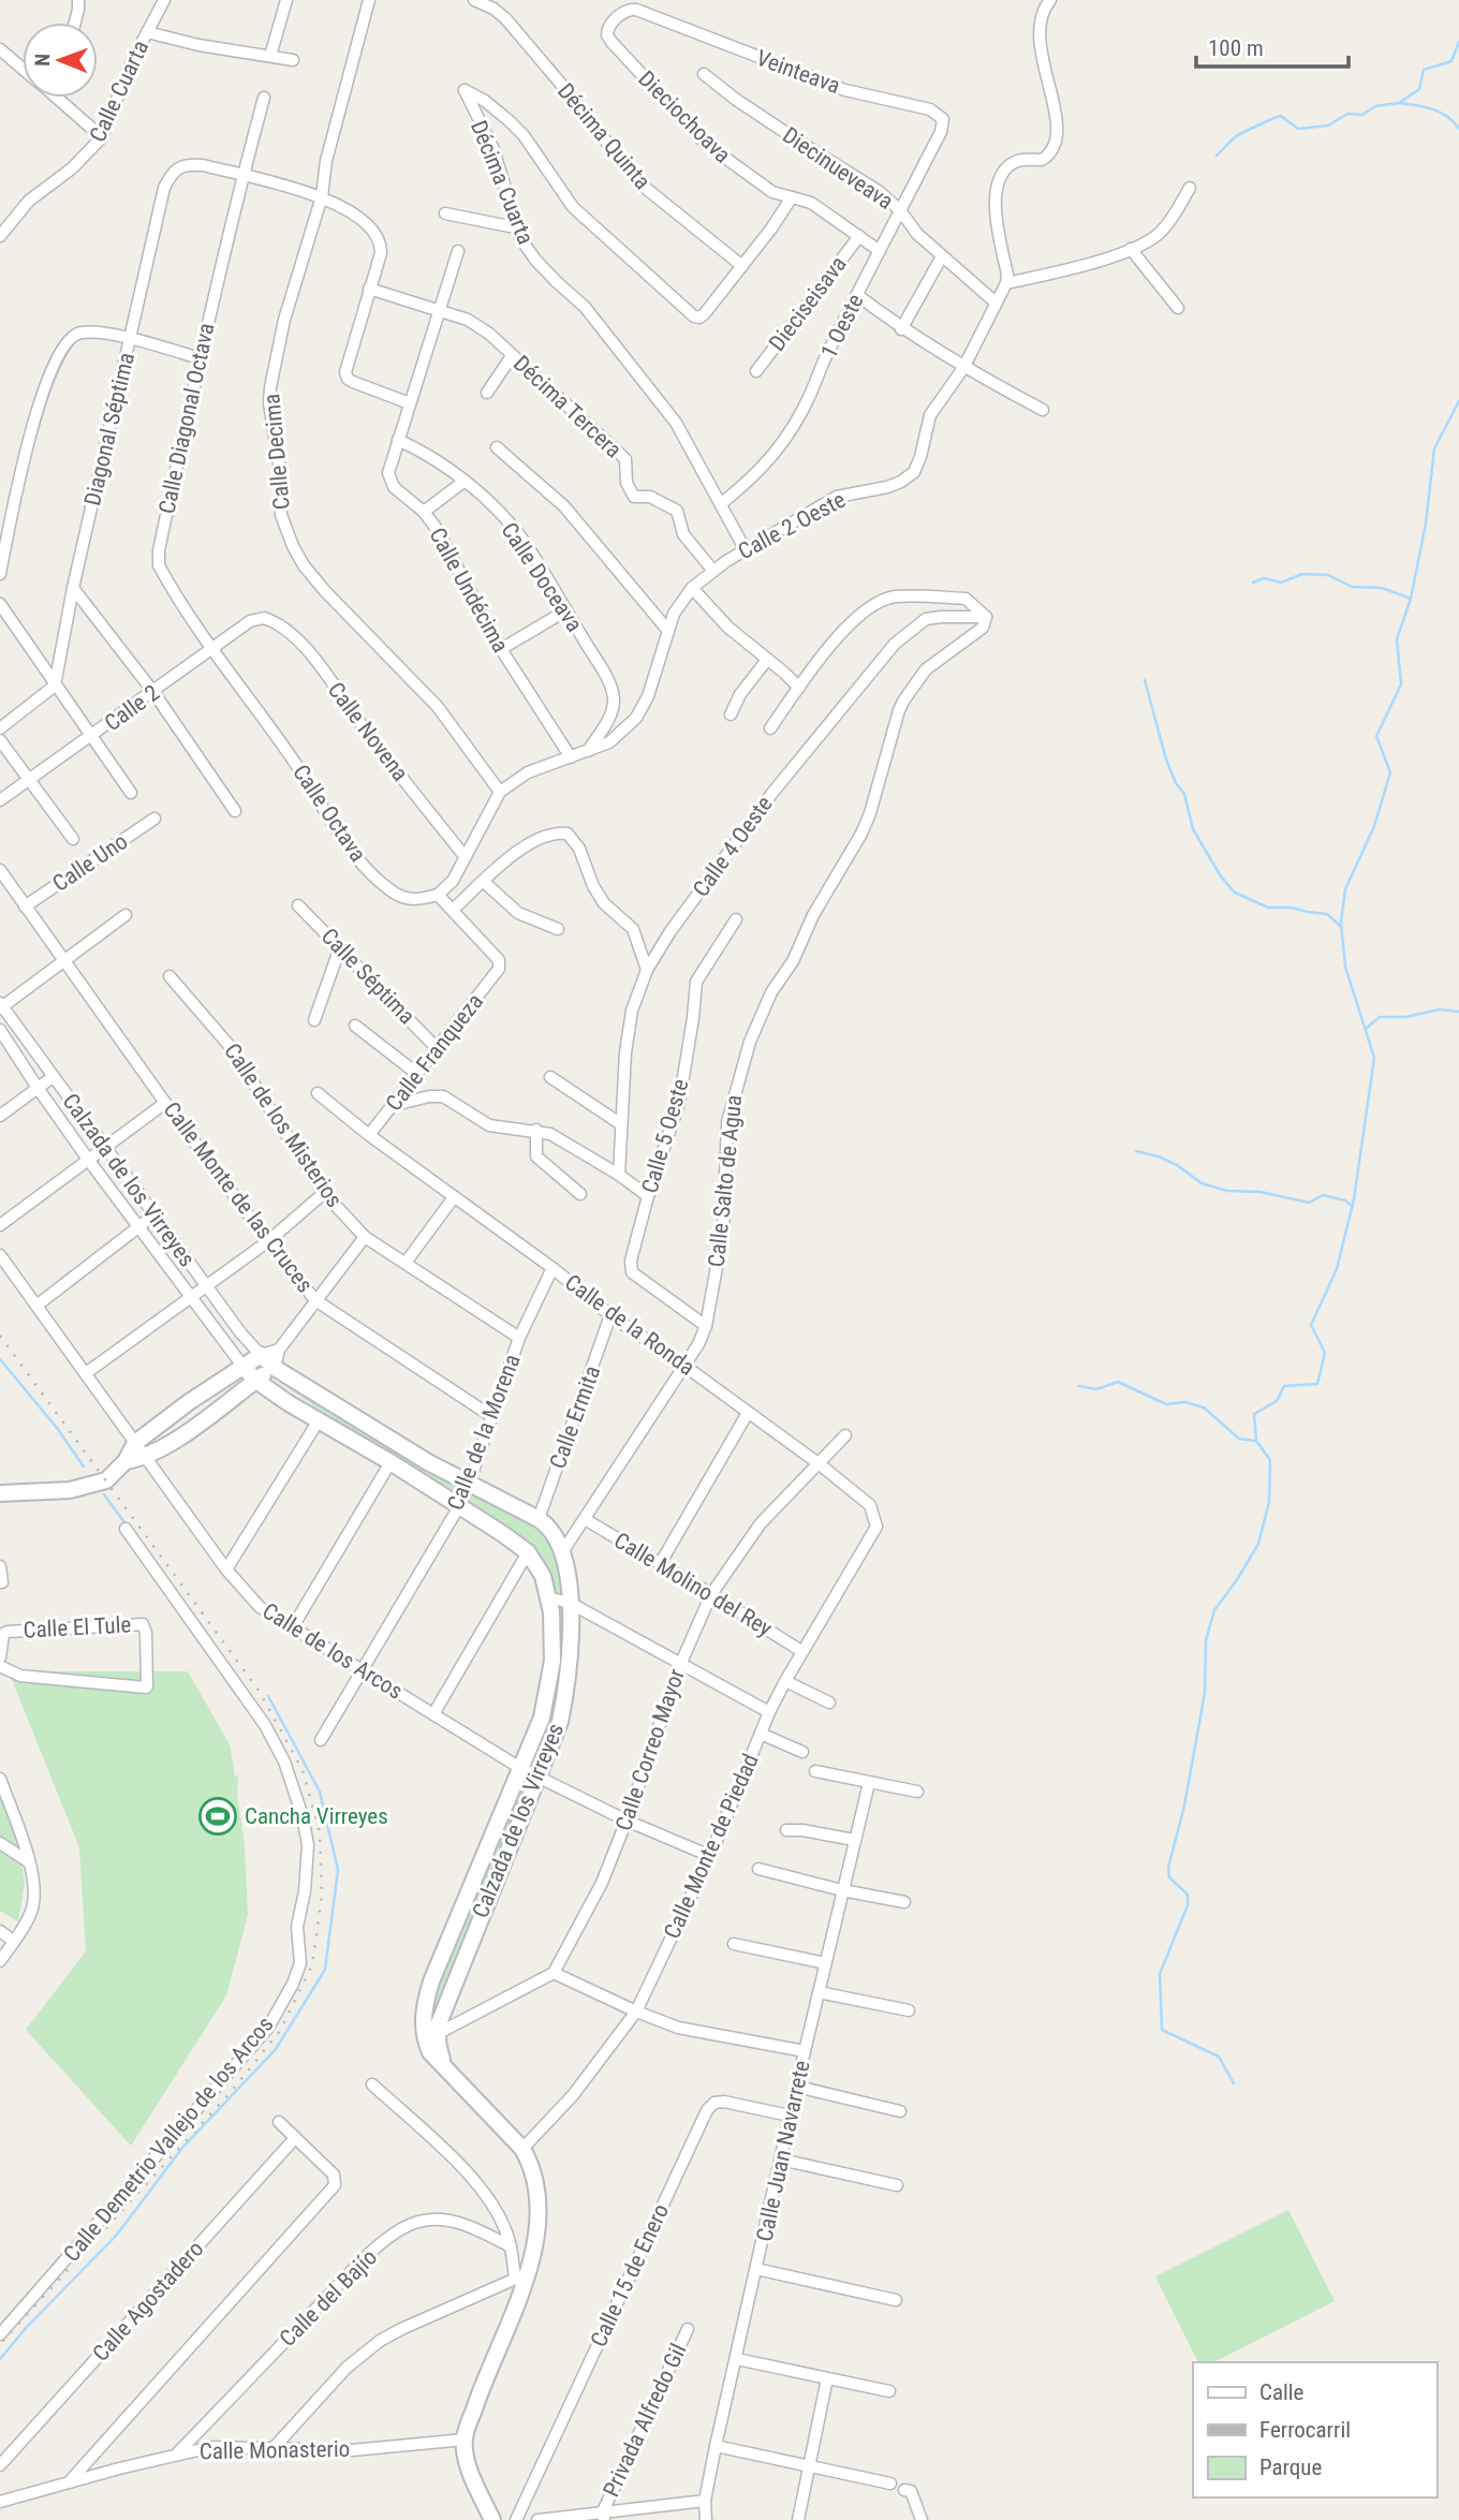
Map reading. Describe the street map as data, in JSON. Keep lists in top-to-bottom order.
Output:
{
  "streets": {
    "street": [
      "Veinteava",
      "Calle Cuarta",
      "Dieciochoava",
      "Décima Quinta",
      "Diecinueveava",
      "Décima Cuarta",
      "Dieciseisava",
      "1 Oeste",
      "Décima Tercera",
      "Calle Diagonal Octava",
      "Diagonal Séptima",
      "Calle Decima",
      "Calle 2 Oeste",
      "Calle Doceava",
      "Calle Undécima",
      "Calle 2",
      "Calle Novena",
      "Calle Octava",
      "Calle 4 Oeste",
      "Calle Uno",
      "Calle Séptima",
      "Calle Franqueza",
      "Calle de los Misterios",
      "Calle 5 Oeste",
      "Calzada de los Virreyes",
      "Calle Salto de Agua",
      "Calle Monte de las Cruces",
      "Calle de la Ronda",
      "Calle Ermita",
      "Calle de la Morena",
      "Calle Molino del Rey",
      "Calle El Tule",
      "Calle de los Arcos",
      "Calle Correo Mayor",
      "Calle Monte de Piedad",
      "Calle Demetrio Vallejo de los Arcos",
      "Calle Juan Navarrete",
      "Calle 15 de Enero",
      "Calle del Bajío",
      "Calle Agostadero",
      "Privada Alfredo Gil",
      "Calle Monasterio"
    ]
  },
  "crossings": [
    ["Veinteava", "Dieciochoava"],
    ["Veinteava", "1 Oeste"],
    ["Dieciochoava", "Décima Cuarta"],
    ["Dieciochoava", "Dieciseisava"],
    ["Dieciochoava", "1 Oeste"],
    ["Décima Quinta", "Décima Cuarta"],
    ["Diecinueveava", "1 Oeste"],
    ["Diecinueveava", "Calle 2 Oeste"],
    ["Décima Cuarta", "1 Oeste"],
    ["Décima Cuarta", "Calle 2 Oeste"],
    ["Décima Tercera", "Calle 2 Oeste"],
    ["Décima Tercera", "Calle Undécima"],
    ["Calle Diagonal Octava", "Diagonal Séptima"],
    ["Calle Diagonal Octava", "Calle 2"],
    ["Calle Diagonal Octava", "Calle Octava"],
    ["Calle Decima", "Calle 2 Oeste"],
    ["Calle 2 Oeste", "Calle Doceava"],
    ["Calle 2 Oeste", "Calle Undécima"],
    ["Calle 2 Oeste", "Calle Novena"],
    ["Calle 2 Oeste", "Calle Octava"],
    ["Calle Doceava", "Calle Undécima"],
    ["Calle 2", "Calle Novena"],
    ["Calle 2", "Calle Octava"],
    ["Calle 4 Oeste", "Calle Salto de Agua"],
    ["Calle Uno", "Calle Monte de las Cruces"],
    ["Calle Séptima", "Calle Franqueza"],
    ["Calle Franqueza", "Calle de la Ronda"],
    ["Calle de los Misterios", "Calle de la Morena"],
    ["Calle 5 Oeste", "Calle Salto de Agua"],
    ["Calzada de los Virreyes", "Calle Salto de Agua"],
    ["Calzada de los Virreyes", "Calle Ermita"],
    ["Calzada de los Virreyes", "Calle de la Morena"],
    ["Calzada de los Virreyes", "Calle de los Arcos"],
    ["Calzada de los Virreyes", "Calle Monte de Piedad"],
    ["Calzada de los Virreyes", "Calle Monasterio"],
    ["Calle Salto de Agua", "Calle de la Ronda"],
    ["Calle Salto de Agua", "Calle Molino del Rey"],
    ["Calle Monte de las Cruces", "Calle de la Morena"],
    ["Calle de la Ronda", "Calle Ermita"],
    ["Calle de la Ronda", "Calle de la Morena"],
    ["Calle de la Ronda", "Calle Correo Mayor"],
    ["Calle de la Ronda", "Calle Monte de Piedad"],
    ["Calle de la Morena", "Calle de los Arcos"],
    ["Calle Molino del Rey", "Calle Correo Mayor"],
    ["Calle Molino del Rey", "Calle Monte de Piedad"],
    ["Calle de los Arcos", "Calle Correo Mayor"],
    ["Calle de los Arcos", "Calle Monte de Piedad"],
    ["Calle Juan Navarrete", "Calle 15 de Enero"],
    ["Calle del Bajío", "Calle Monasterio"]
  ],
  "places": {
    "sports": ["Cancha Virreyes"]
  },
  "legend": ["Calle", "Ferrocarril", "Parque"],
  "scale_bar": "100 m",
  "north": "left"
}
